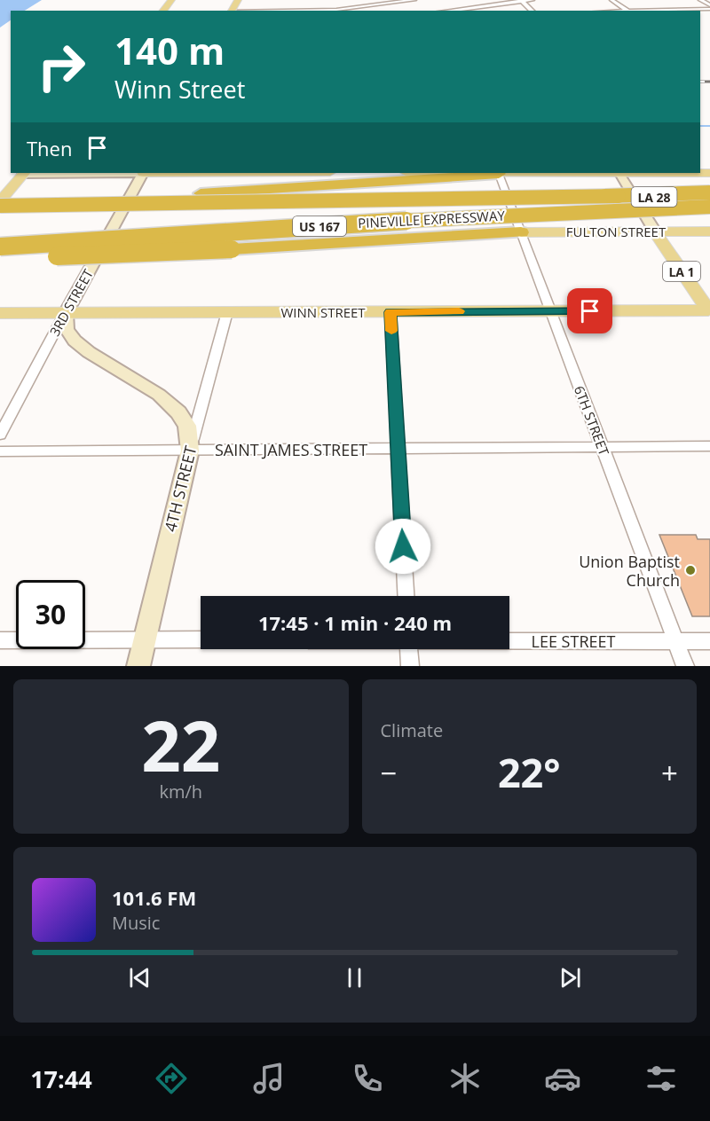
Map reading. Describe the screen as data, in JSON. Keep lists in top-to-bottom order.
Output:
{
  "streets": {
    "highway": ["LA 28", "PINEVILLE EXPRESSWAY", "US 167"],
    "main road": [
      "FULTON STREET",
      "LA 1",
      "3RD STREET",
      "WINN STREET",
      "4TH STREET"
    ],
    "street": ["6TH STREET", "SAINT JAMES STREET", "LEE STREET"]
  },
  "crossings": [
    ["LA 28", "PINEVILLE EXPRESSWAY"],
    ["LA 28", "US 167"],
    ["PINEVILLE EXPRESSWAY", "US 167"],
    ["FULTON STREET", "LA 1"],
    ["FULTON STREET", "6TH STREET"],
    ["LA 1", "WINN STREET"],
    ["3RD STREET", "WINN STREET"],
    ["WINN STREET", "6TH STREET"],
    ["WINN STREET", "4TH STREET"],
    ["6TH STREET", "SAINT JAMES STREET"],
    ["6TH STREET", "LEE STREET"],
    ["SAINT JAMES STREET", "4TH STREET"]
  ],
  "places": ["Union Baptist Church"],
  "page": {
    "turn": ["140 m", "Winn Street"],
    "then": "Then",
    "limit": "30",
    "trip": "17:45 · 1 min · 240 m",
    "tile": [
      ["22", "km/h"],
      "Climate"
    ],
    "heat": ["−", "22°", "+"],
    "song": ["101.6 FM", "Music"],
    "tabs": "17:44"
  }
}
